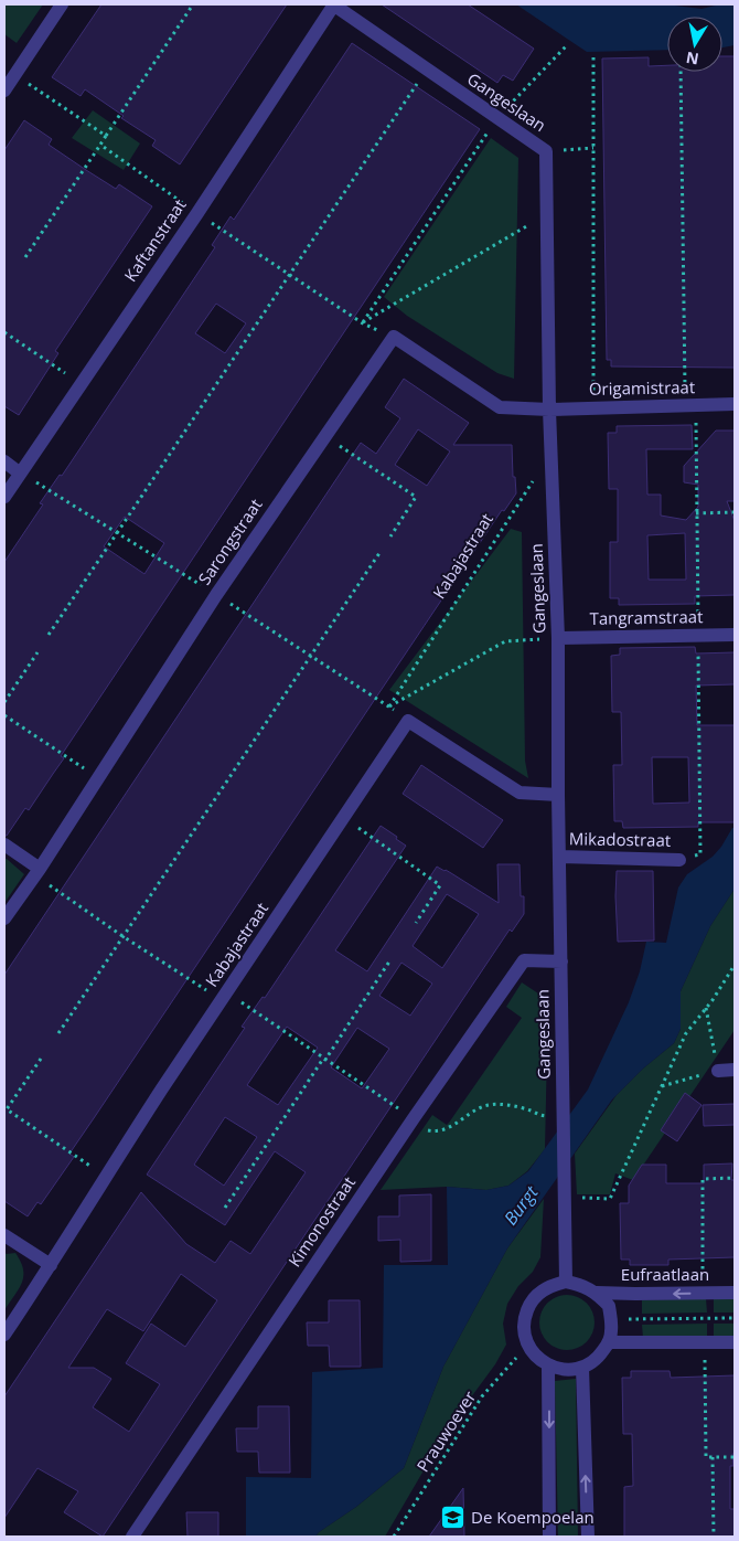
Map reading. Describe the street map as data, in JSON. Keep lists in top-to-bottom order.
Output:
{
  "streets": {
    "street": [
      "Gangeslaan",
      "Kaftanstraat",
      "Origamistraat",
      "Sarongstraat",
      "Kabajastraat",
      "Tangramstraat",
      "Mikadostraat",
      "Kimonostraat",
      "Eufraatlaan"
    ],
    "path": ["Prauwoever"]
  },
  "crossings": [
    ["Gangeslaan", "Kaftanstraat"],
    ["Gangeslaan", "Origamistraat"],
    ["Gangeslaan", "Sarongstraat"],
    ["Gangeslaan", "Kabajastraat"],
    ["Gangeslaan", "Tangramstraat"],
    ["Gangeslaan", "Mikadostraat"],
    ["Gangeslaan", "Kimonostraat"],
    ["Gangeslaan", "Eufraatlaan"],
    ["Gangeslaan", "Prauwoever"],
    ["Origamistraat", "Sarongstraat"],
    ["Eufraatlaan", "Prauwoever"]
  ],
  "water": ["Burgt"],
  "places": {
    "school or university": ["De Koempoelan"]
  },
  "north": "bottom"
}
